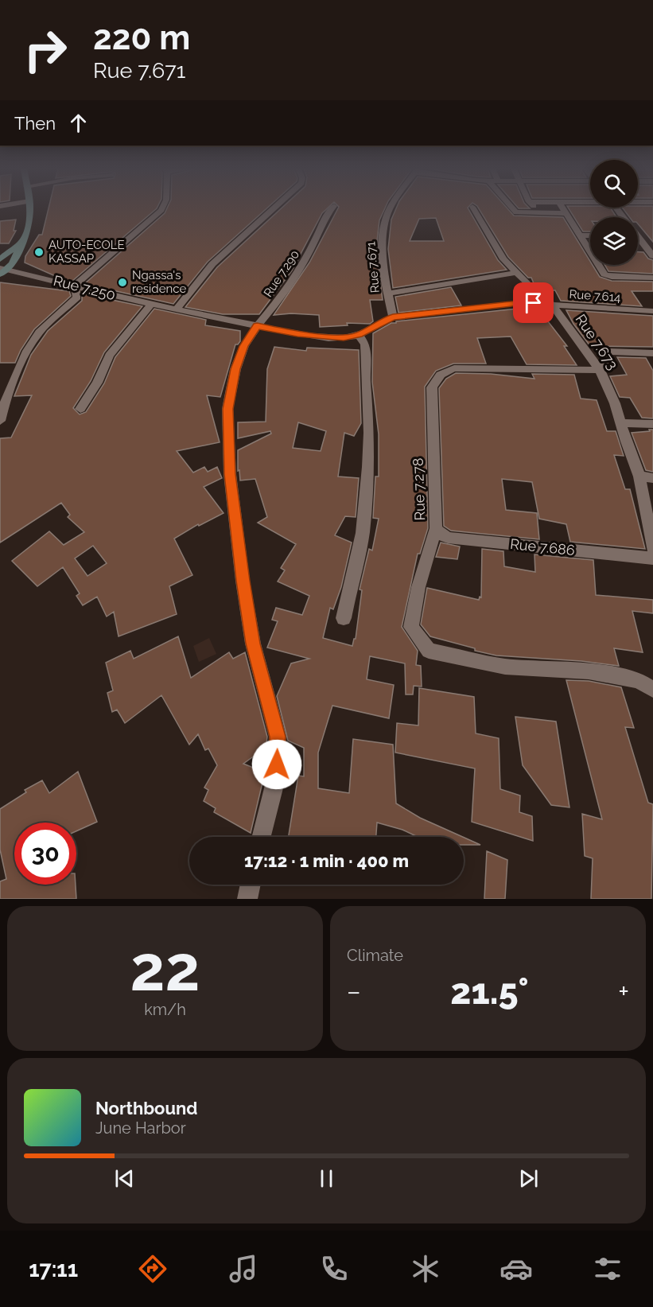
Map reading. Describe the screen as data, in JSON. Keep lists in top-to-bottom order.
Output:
{
  "streets": {
    "street": [
      "Rue 7.671",
      "Rue 7.290",
      "Rue 7.250",
      "Rue 7.614",
      "Rue 7.673",
      "Rue 7.278",
      "Rue 7.686"
    ]
  },
  "crossings": [
    ["Rue 7.671", "Rue 7.614"],
    ["Rue 7.290", "Rue 7.250"],
    ["Rue 7.614", "Rue 7.673"],
    ["Rue 7.673", "Rue 7.278"],
    ["Rue 7.278", "Rue 7.686"]
  ],
  "places": ["AUTO-ECOLE KASSAP", "Ngassa's residence"],
  "page": {
    "turn": ["220 m", "Rue 7.671"],
    "then": "Then",
    "limit": "30",
    "trip": "17:12 · 1 min · 400 m",
    "tile": [
      ["22", "km/h"],
      "Climate"
    ],
    "heat": ["−", "21.5°", "+"],
    "song": ["Northbound", "June Harbor"],
    "tabs": "17:11"
  }
}
